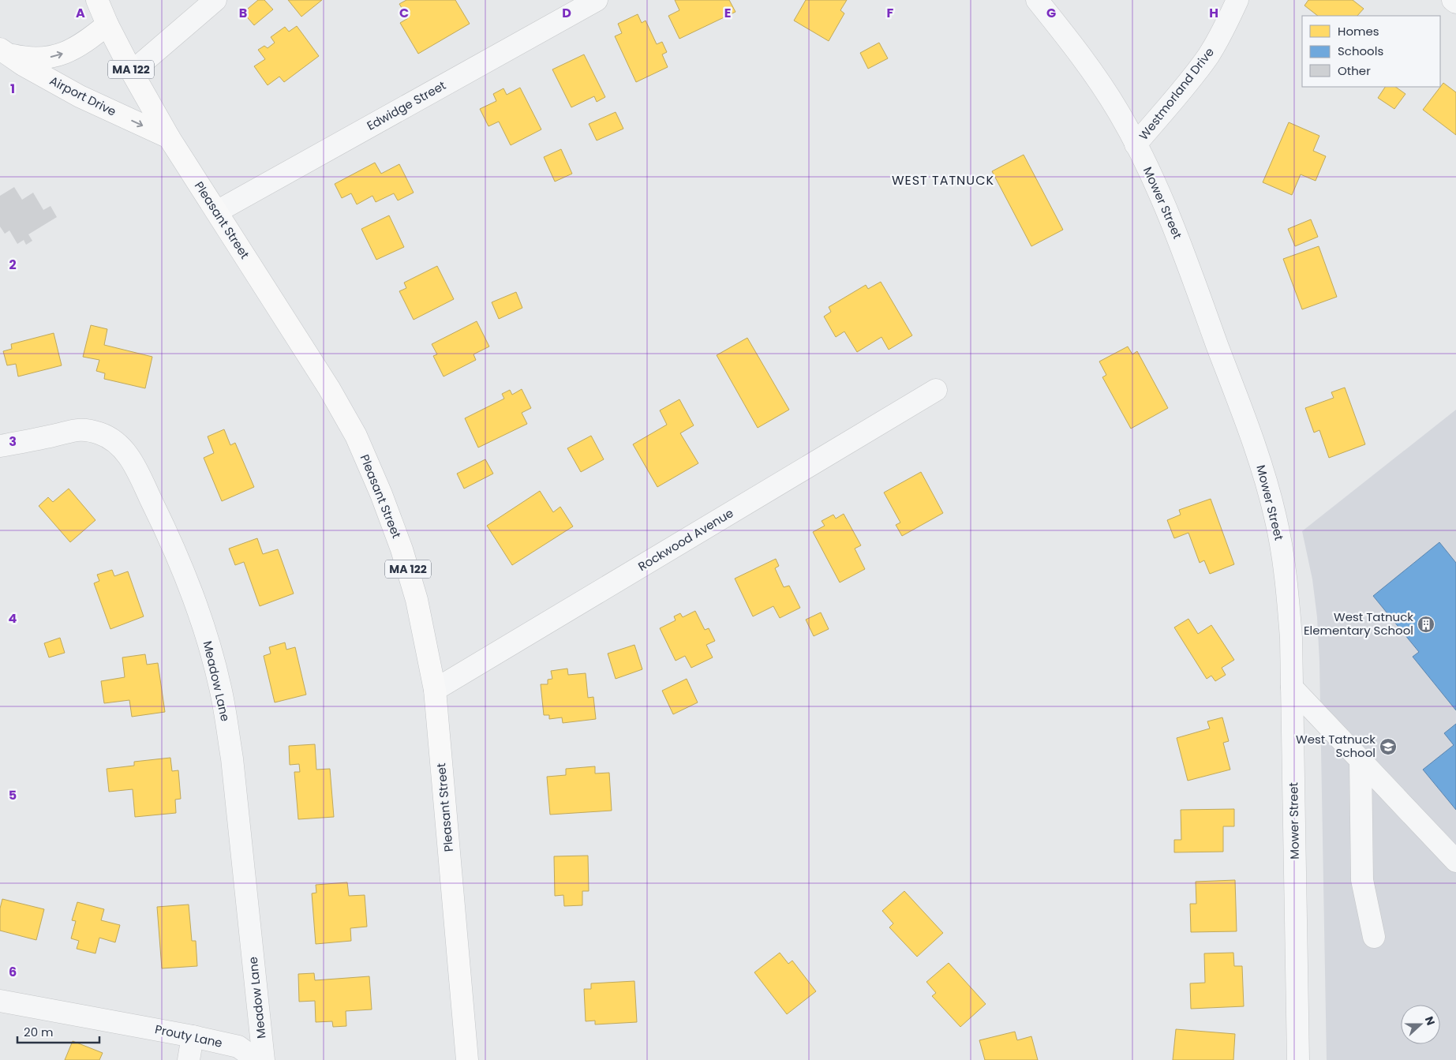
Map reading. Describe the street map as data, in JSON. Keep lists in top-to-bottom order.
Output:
{
  "streets": {
    "main road": ["MA 122", "Airport Drive", "Pleasant Street"],
    "street": [
      "Westmorland Drive",
      "Edwidge Street",
      "Mower Street",
      "Rockwood Avenue",
      "Meadow Lane",
      "Prouty Lane"
    ]
  },
  "crossings": [
    ["Westmorland Drive", "Mower Street"],
    ["Airport Drive", "Pleasant Street"],
    ["Edwidge Street", "Pleasant Street"],
    ["Pleasant Street", "Rockwood Avenue"]
  ],
  "one_way": ["Airport Drive"],
  "districts": ["WEST TATNUCK"],
  "places": {
    "building": ["West Tatnuck Elementary School"],
    "school or university": ["West Tatnuck School"]
  },
  "legend": ["Homes", "Schools", "Other"],
  "scale_bar": "20 m",
  "north": "right",
  "grid": {
    "columns": [
      "A",
      "B",
      "C",
      "D",
      "E",
      "F",
      "G",
      "H"
    ],
    "rows": [
      "1",
      "2",
      "3",
      "4",
      "5",
      "6"
    ]
  }
}
